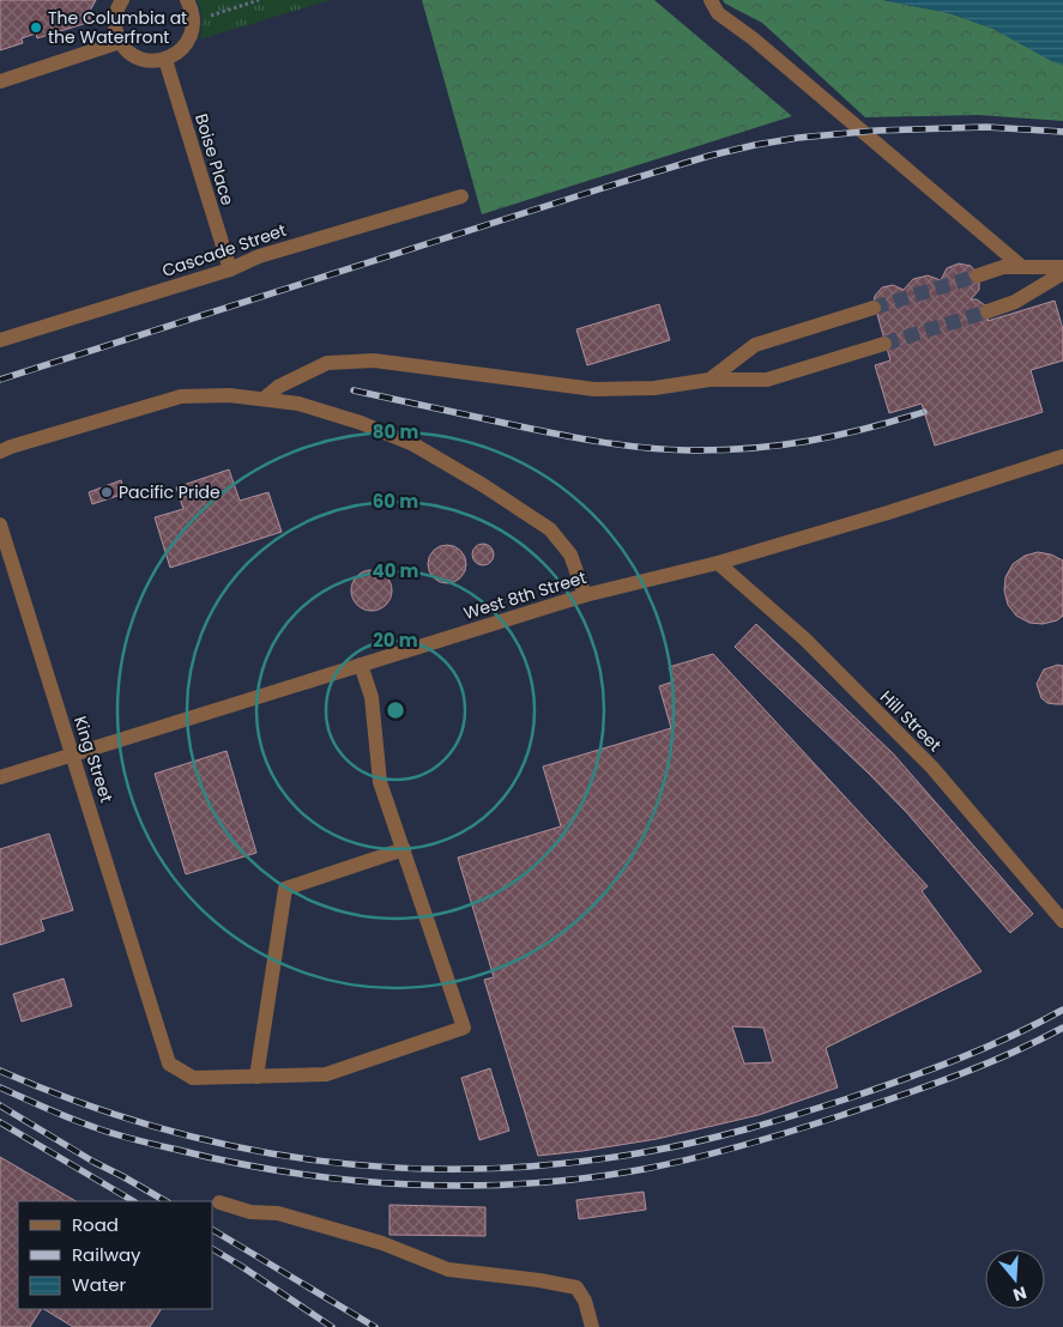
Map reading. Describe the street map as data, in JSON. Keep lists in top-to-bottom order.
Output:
{
  "streets": {
    "street": [
      "Boise Place",
      "Cascade Street",
      "West 8th Street",
      "Hill Street",
      "King Street"
    ]
  },
  "crossings": [
    ["Boise Place", "Cascade Street"],
    ["West 8th Street", "Hill Street"],
    ["West 8th Street", "King Street"]
  ],
  "places": ["The Columbia at the Waterfront", "Pacific Pride"],
  "legend": ["Road", "Railway", "Water"],
  "north": "bottom",
  "rings": [
    "80 m",
    "60 m",
    "40 m",
    "20 m"
  ]
}
